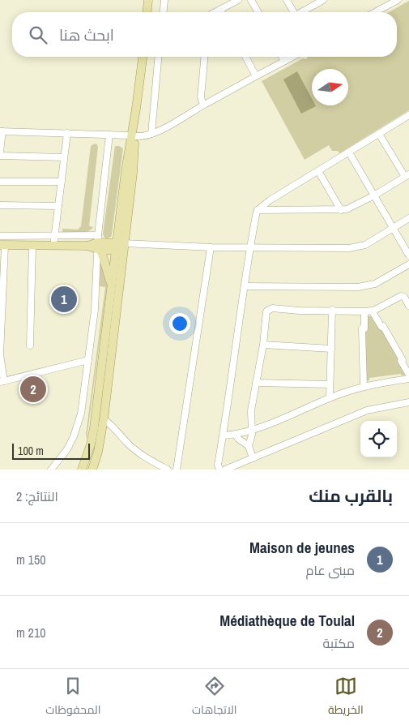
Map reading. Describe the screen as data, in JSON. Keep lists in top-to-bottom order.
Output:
{
  "scale_bar": "100 m",
  "north": "right",
  "page": {
    "search": "ابحث هنا",
    "pins": ["1", "2"],
    "scale": "100 m",
    "heading": ["بالقرب منك", "النتائج: 2"],
    "list": [
      {
        "mark": "1",
        "name": "Maison de jeunes",
        "note": "مبنى عام",
        "value": "150 m"
      },
      {
        "mark": "2",
        "name": "Médiathèque de Toulal",
        "note": "مكتبة",
        "value": "210 m"
      }
    ],
    "nav": ["الخريطة", "الاتجاهات", "المحفوظات"]
  }
}
